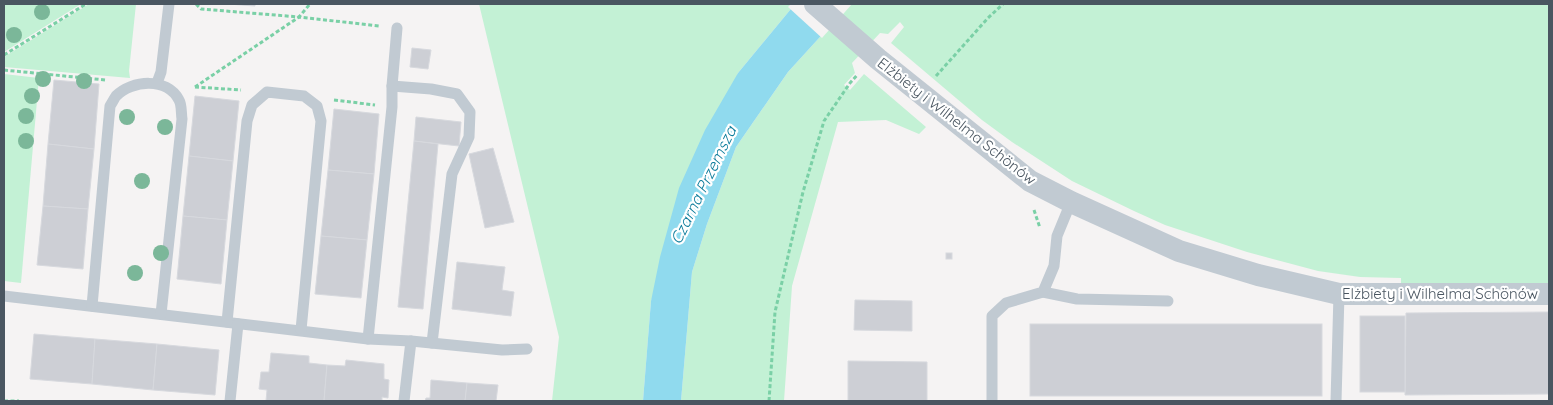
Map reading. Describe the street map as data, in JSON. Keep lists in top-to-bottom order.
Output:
{
  "streets": {
    "street": ["Elżbiety i Wilhelma Schönów"]
  },
  "water": ["Czarna Przemsza"]
}
